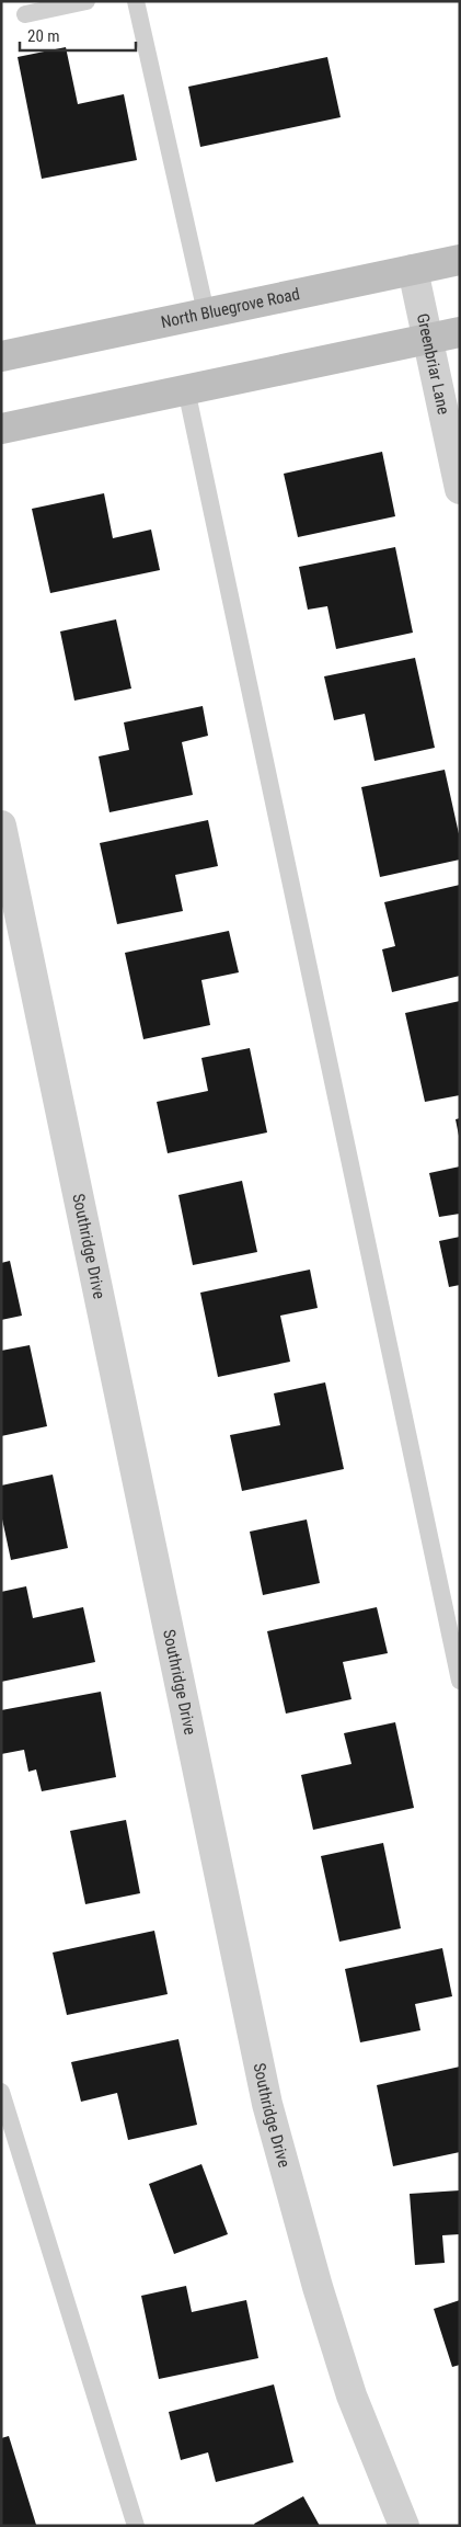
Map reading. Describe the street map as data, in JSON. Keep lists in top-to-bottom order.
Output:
{
  "streets": {
    "main road": ["North Bluegrove Road"],
    "street": ["Greenbriar Lane", "Southridge Drive"]
  },
  "crossings": [
    ["North Bluegrove Road", "Greenbriar Lane"]
  ],
  "scale_bar": "20 m"
}
